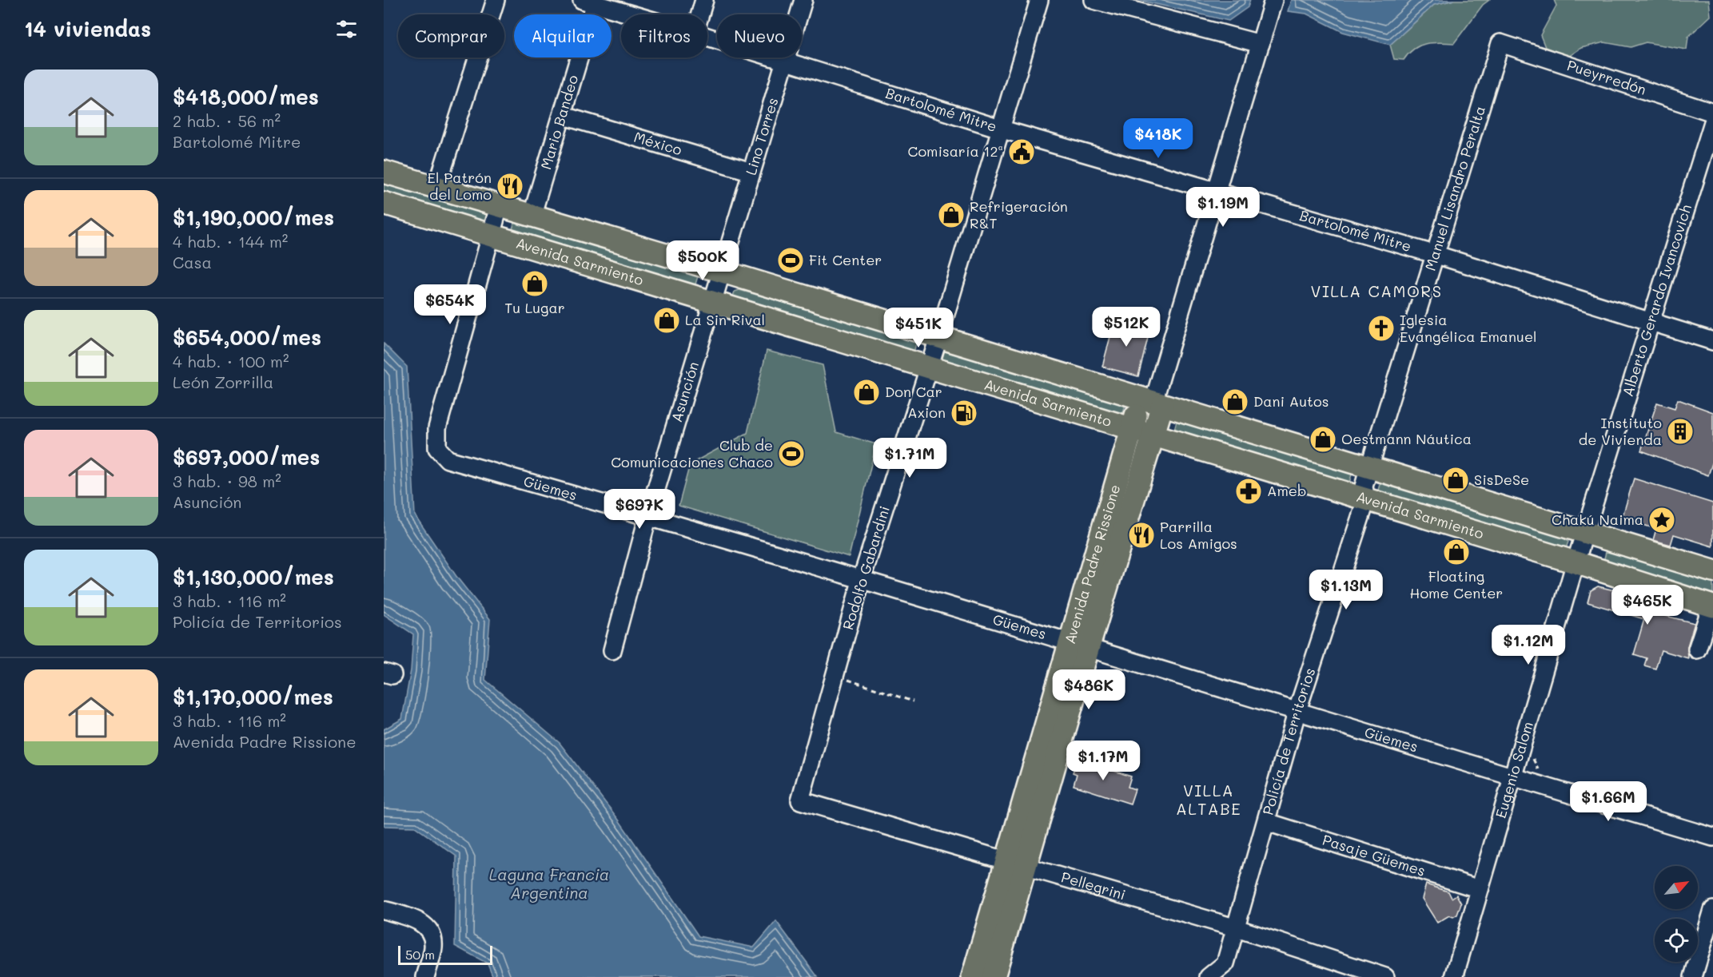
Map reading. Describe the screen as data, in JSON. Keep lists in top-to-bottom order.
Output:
{
  "streets": {
    "main road": ["Avenida Sarmiento", "Avenida Padre Rissione"],
    "street": [
      "Pueyrredón",
      "Bartolomé Mitre",
      "Mario Bandeo",
      "Lino Torres",
      "México",
      "Manuel Lisandro Peralta",
      "Alberto Gerardo Ivancovich",
      "Asunción",
      "Güemes",
      "Rodolfo Gabardini",
      "Policía de Territorios",
      "Eugenio Salom",
      "Pasaje Güemes",
      "Pellegrini"
    ]
  },
  "crossings": [
    ["Pueyrredón", "Manuel Lisandro Peralta"],
    ["Bartolomé Mitre", "Mario Bandeo"],
    ["Bartolomé Mitre", "Lino Torres"],
    ["Bartolomé Mitre", "Manuel Lisandro Peralta"],
    ["Bartolomé Mitre", "Alberto Gerardo Ivancovich"],
    ["Bartolomé Mitre", "Rodolfo Gabardini"],
    ["Mario Bandeo", "México"],
    ["Mario Bandeo", "Avenida Sarmiento"],
    ["Lino Torres", "México"],
    ["Lino Torres", "Avenida Sarmiento"],
    ["Lino Torres", "Asunción"],
    ["Manuel Lisandro Peralta", "Avenida Sarmiento"],
    ["Manuel Lisandro Peralta", "Policía de Territorios"],
    ["Avenida Sarmiento", "Alberto Gerardo Ivancovich"],
    ["Avenida Sarmiento", "Asunción"],
    ["Avenida Sarmiento", "Güemes"],
    ["Avenida Sarmiento", "Avenida Padre Rissione"],
    ["Avenida Sarmiento", "Rodolfo Gabardini"],
    ["Avenida Sarmiento", "Policía de Territorios"],
    ["Avenida Sarmiento", "Eugenio Salom"],
    ["Alberto Gerardo Ivancovich", "Eugenio Salom"],
    ["Asunción", "Güemes"],
    ["Güemes", "Avenida Padre Rissione"],
    ["Güemes", "Rodolfo Gabardini"],
    ["Güemes", "Policía de Territorios"],
    ["Güemes", "Eugenio Salom"],
    ["Avenida Padre Rissione", "Pellegrini"],
    ["Rodolfo Gabardini", "Pellegrini"],
    ["Policía de Territorios", "Pasaje Güemes"],
    ["Policía de Territorios", "Pellegrini"],
    ["Eugenio Salom", "Pasaje Güemes"]
  ],
  "districts": ["VILLA CAMORS", "VILLA ALTABE"],
  "water": ["Laguna Francia Argentina"],
  "places": {
    "public building": ["Comisaría 12ª"],
    "restaurant": ["El Patrón del Lomo", "Parrilla Los Amigos"],
    "shop": [
      "Refrigeración R&T",
      "Tu Lugar",
      "La Sin Rival",
      "Don Car",
      "Dani Autos",
      "Oestmann Náutica",
      "SisDeSe",
      "Floating Home Center"
    ],
    "sports": ["Fit Center", "Club de Comunicaciones Chaco"],
    "church": ["Iglesia Evangélica Emanuel"],
    "fuel station": ["Axion"],
    "building": ["Instituto de Vivienda"],
    "pharmacy": ["Ameb"],
    "place": ["Chakú Naima"]
  },
  "scale_bar": "50 m",
  "north": "top right",
  "page": {
    "heading": "14 viviendas",
    "chip": [
      "Comprar",
      "Alquilar",
      "Filtros",
      "Nuevo"
    ],
    "list": [
      {
        "name": "$418,000/mes",
        "note": "2 hab. · 56 m² · Bartolomé Mitre"
      },
      {
        "name": "$1,190,000/mes",
        "note": "4 hab. · 144 m² · Casa"
      },
      {
        "name": "$654,000/mes",
        "note": "4 hab. · 100 m² · León Zorrilla"
      },
      {
        "name": "$697,000/mes",
        "note": "3 hab. · 98 m² · Asunción"
      },
      {
        "name": "$1,130,000/mes",
        "note": "3 hab. · 116 m² · Policía de Territorios"
      },
      {
        "name": "$1,170,000/mes",
        "note": "3 hab. · 116 m² · Avenida Padre Rissione"
      }
    ],
    "price": [
      "$418K",
      "$1.19M",
      "$500K",
      "$654K",
      "$512K",
      "$451K",
      "$1.71M",
      "$697K",
      "$1.13M",
      "$465K",
      "$1.12M",
      "$486K",
      "$1.17M",
      "$1.66M"
    ],
    "scale": "50 m"
  }
}
